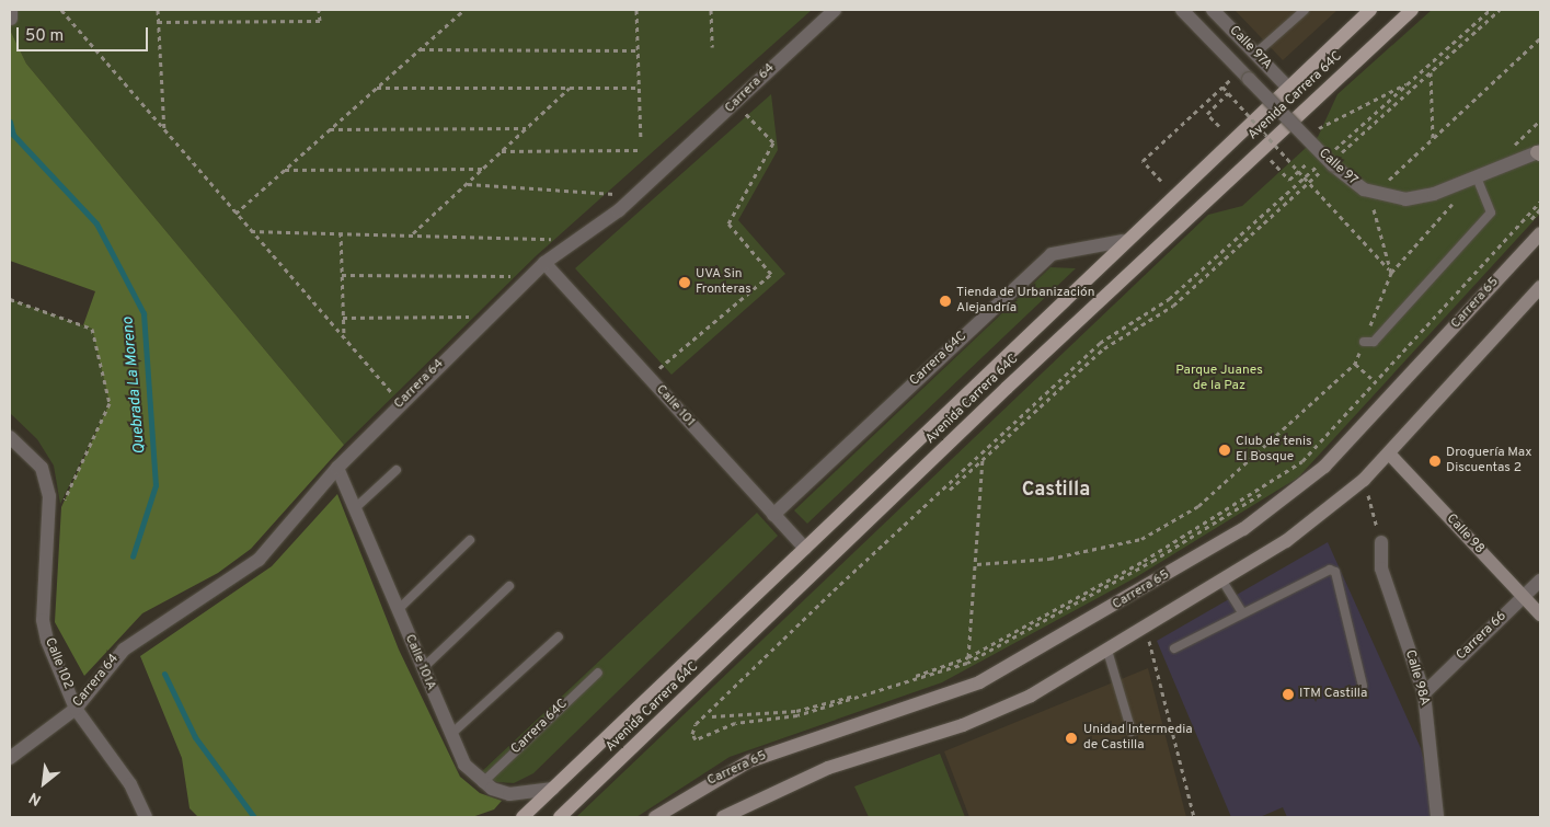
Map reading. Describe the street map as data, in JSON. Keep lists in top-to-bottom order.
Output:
{
  "streets": {
    "main road": ["Avenida Carrera 64C", "Carrera 65", "Calle 98"],
    "street": [
      "Calle 97A",
      "Carrera 64",
      "Calle 97",
      "Carrera 64C",
      "Calle 101",
      "Carrera 66",
      "Calle 101A",
      "Calle 102",
      "Calle 98A"
    ]
  },
  "crossings": [
    ["Calle 97A", "Avenida Carrera 64C"],
    ["Carrera 64", "Calle 101"],
    ["Carrera 64", "Calle 101A"],
    ["Carrera 64", "Calle 102"],
    ["Avenida Carrera 64C", "Carrera 64C"],
    ["Avenida Carrera 64C", "Calle 101"],
    ["Avenida Carrera 64C", "Calle 101A"],
    ["Carrera 64C", "Calle 101"],
    ["Carrera 64C", "Calle 101A"],
    ["Calle 98", "Carrera 66"],
    ["Carrera 66", "Calle 98A"]
  ],
  "districts": ["Castilla"],
  "water": ["Quebrada La Moreno"],
  "parks": ["Parque Juanes de la Paz"],
  "places": [
    "UVA Sin Fronteras",
    "Tienda de Urbanización Alejandría",
    "Club de tenis El Bosque",
    "Droguería Max Discuentas 2",
    "ITM Castilla",
    "Unidad Intermedia de Castilla"
  ],
  "scale_bar": "50 m",
  "north": "bottom left"
}
